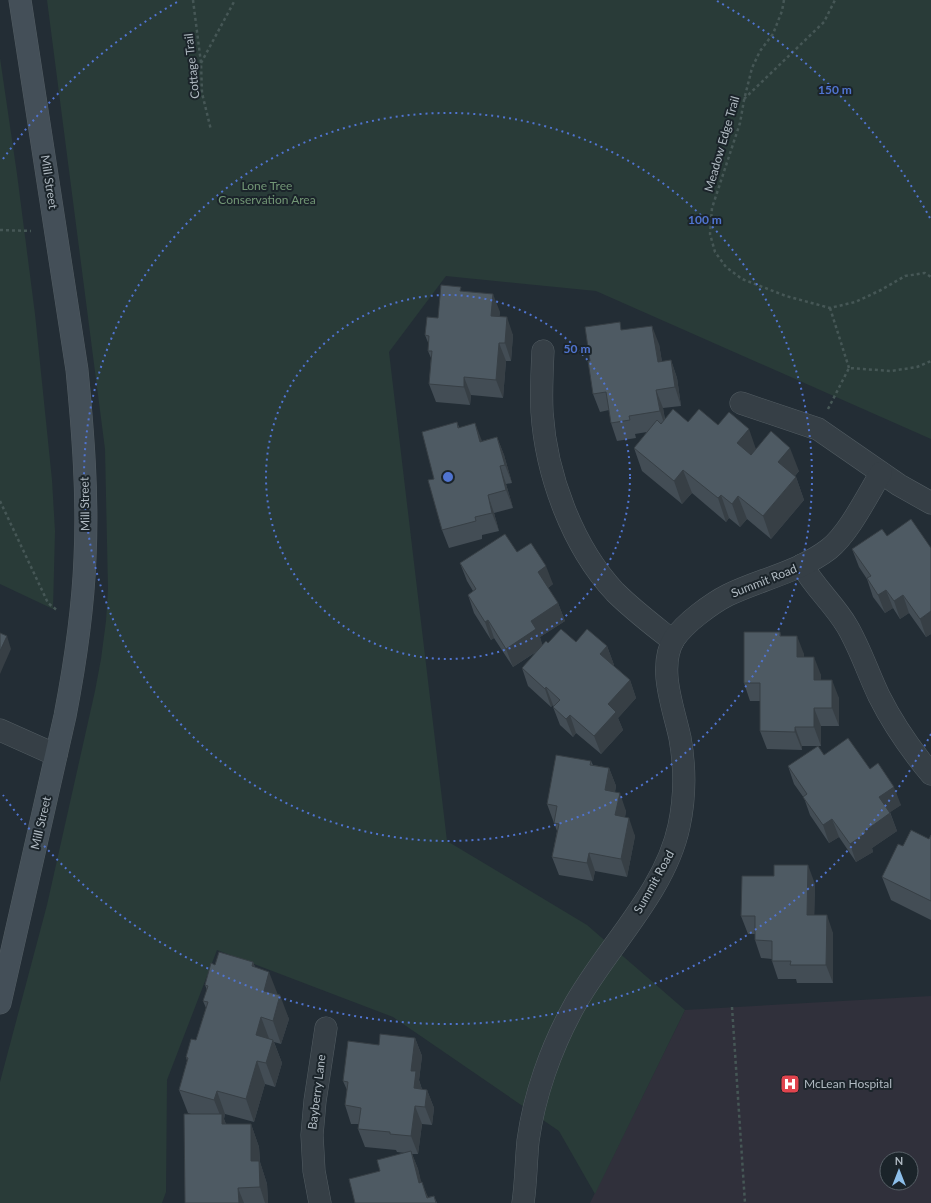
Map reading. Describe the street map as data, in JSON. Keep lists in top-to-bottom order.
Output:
{
  "streets": {
    "main road": ["Mill Street"],
    "street": ["Summit Road", "Bayberry Lane"],
    "path": ["Cottage Trail", "Meadow Edge Trail"]
  },
  "parks": ["Lone Tree Conservation Area"],
  "places": {
    "hospital": ["McLean Hospital"]
  },
  "north": "top",
  "rings": ["150 m", "100 m", "50 m"]
}
